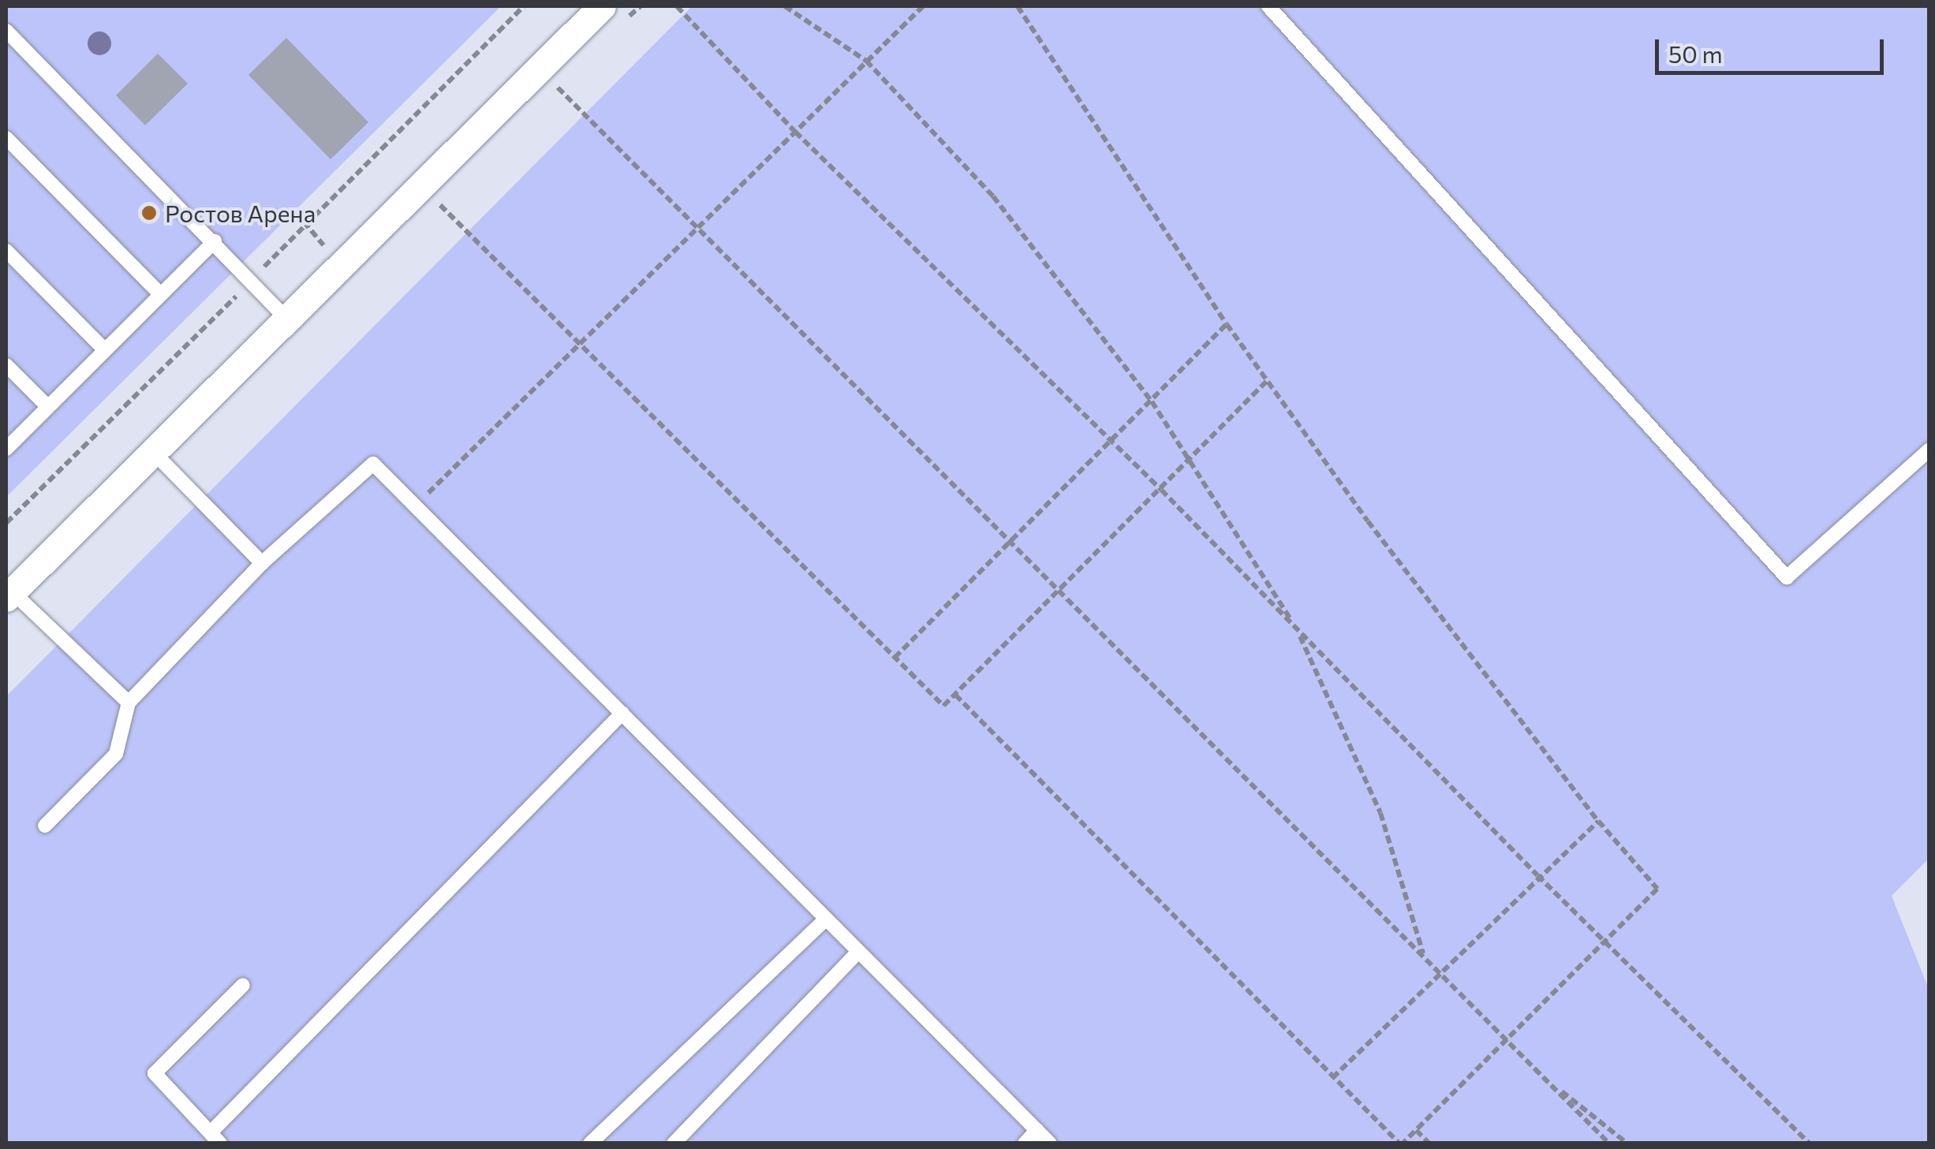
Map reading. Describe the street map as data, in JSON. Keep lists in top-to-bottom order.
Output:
{
  "places": ["Ростов Арена"],
  "scale_bar": "50 m"
}
